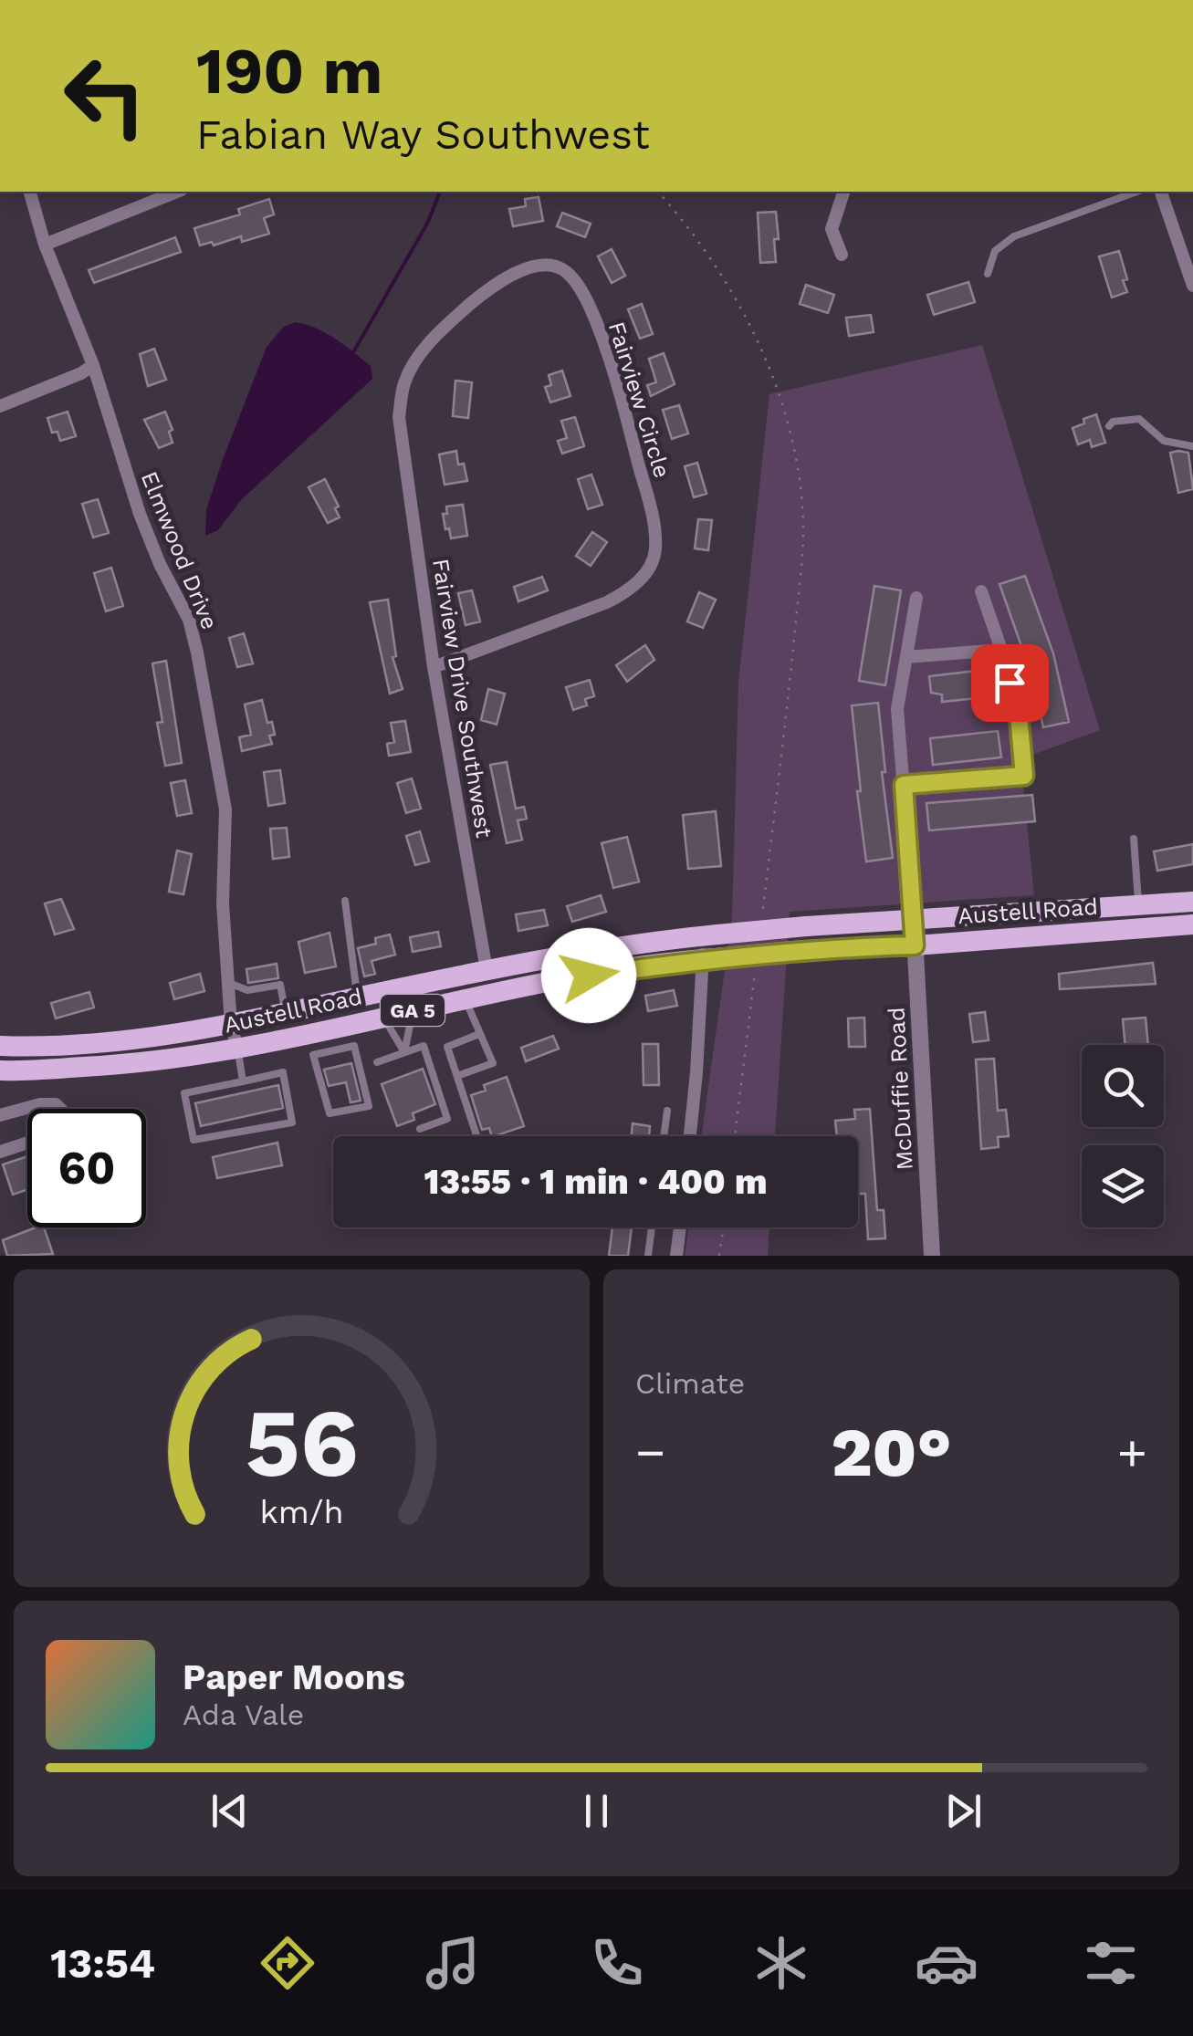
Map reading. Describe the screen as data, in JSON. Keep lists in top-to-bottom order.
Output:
{
  "streets": {
    "main road": ["Austell Road", "GA 5"],
    "street": [
      "Fairview Circle",
      "Elmwood Drive",
      "Fairview Drive Southwest",
      "McDuffie Road"
    ]
  },
  "crossings": [
    ["Fairview Circle", "Fairview Drive Southwest"],
    ["Elmwood Drive", "Austell Road"],
    ["Fairview Drive Southwest", "Austell Road"],
    ["Austell Road", "McDuffie Road"]
  ],
  "page": {
    "turn": ["190 m", "Fabian Way Southwest"],
    "limit": "60",
    "trip": "13:55 · 1 min · 400 m",
    "tile": "Climate",
    "heat": ["−", "20°", "+"],
    "song": ["Paper Moons", "Ada Vale"],
    "tabs": "13:54",
    "gauge": ["56", "km/h"]
  }
}
